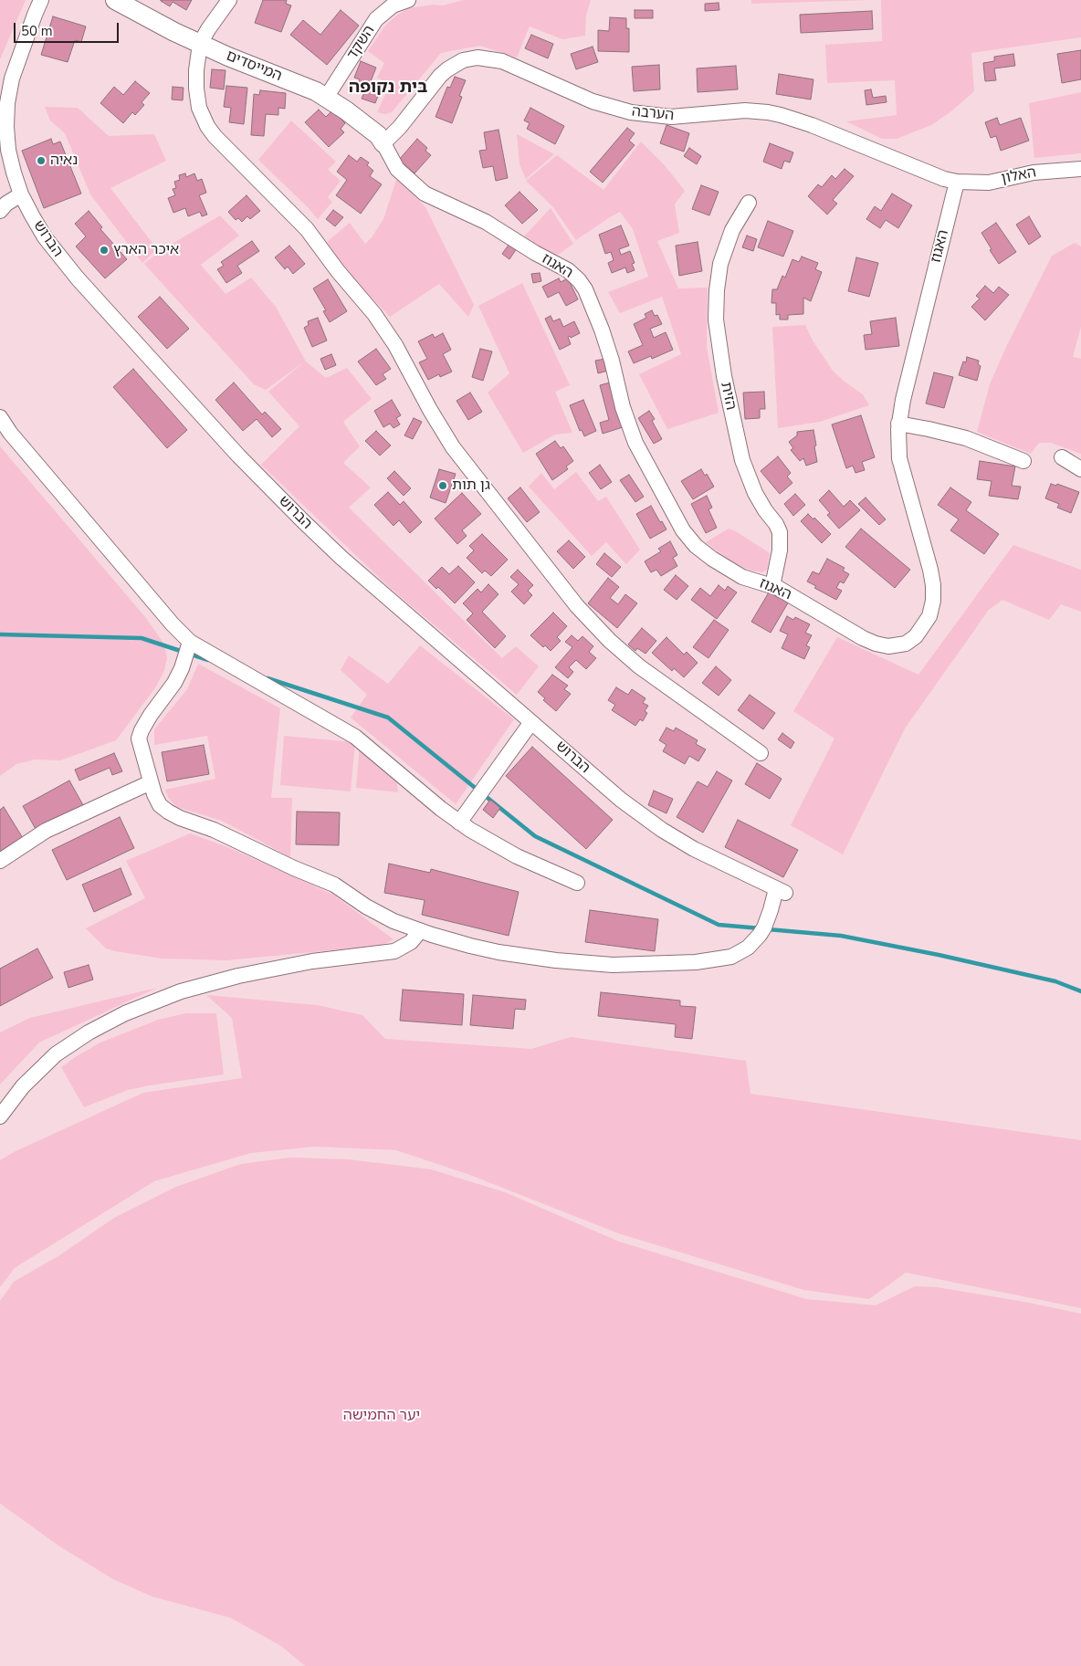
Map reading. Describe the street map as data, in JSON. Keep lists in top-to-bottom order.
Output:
{
  "streets": {
    "street": [
      "השקד",
      "המייסדים",
      "הערבה",
      "האלון",
      "הברוש",
      "האגוז",
      "הזית"
    ]
  },
  "crossings": [
    ["השקד", "המייסדים"],
    ["המייסדים", "הערבה"],
    ["המייסדים", "האגוז"],
    ["הערבה", "האלון"],
    ["הערבה", "האגוז"],
    ["האלון", "האגוז"],
    ["האגוז", "הזית"]
  ],
  "districts": ["בית נקופה"],
  "parks": ["יער החמישה"],
  "places": ["נאיה", "איכר הארץ", "גן תות"],
  "scale_bar": "50 m"
}
